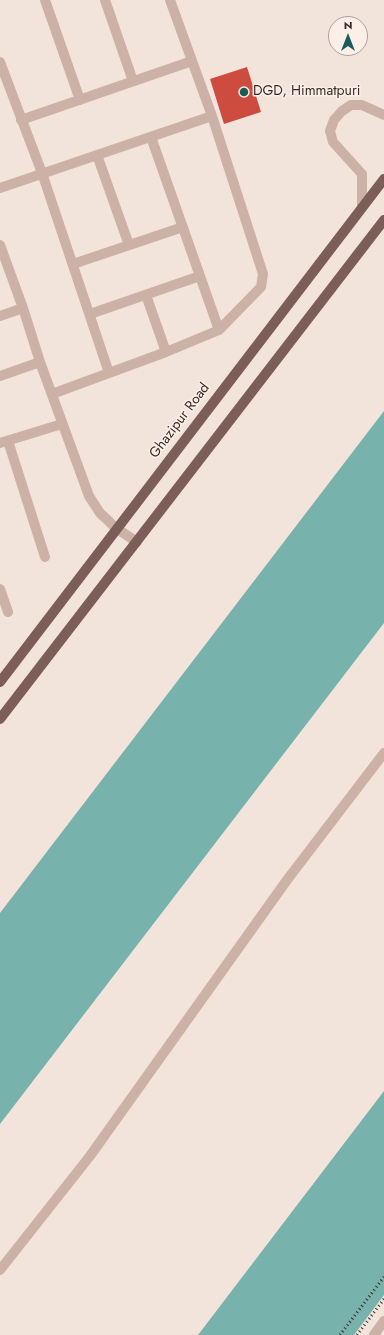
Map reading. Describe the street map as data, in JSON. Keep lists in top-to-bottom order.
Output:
{
  "streets": {
    "main road": ["Ghazipur Road"]
  },
  "places": ["DGD, Himmatpuri"],
  "north": "top"
}
